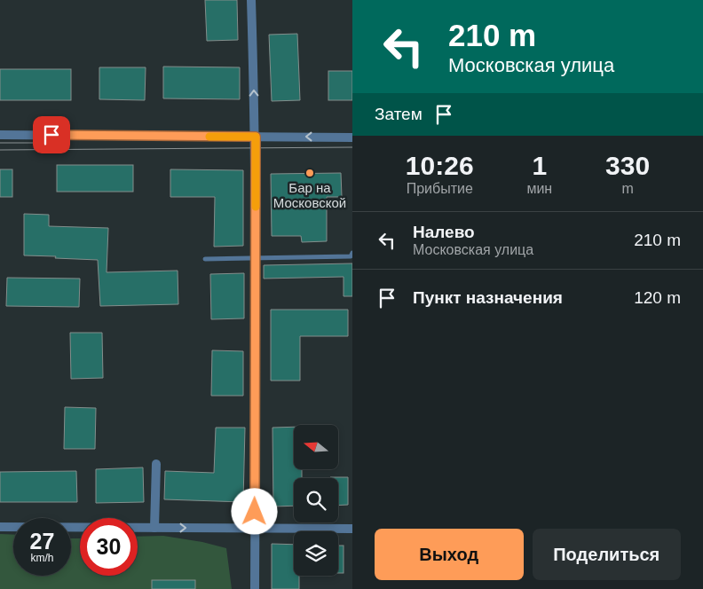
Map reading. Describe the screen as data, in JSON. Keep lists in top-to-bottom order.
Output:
{
  "places": ["Бар на Московской"],
  "north": "left",
  "page": {
    "turn": ["210 m", "Московская улица"],
    "then": "Затем",
    "eta": [
      "10:26",
      "Прибытие",
      "1",
      "мин",
      "330",
      "m"
    ],
    "list": [
      {
        "name": "Налево",
        "note": "Московская улица",
        "value": "210 m"
      },
      {
        "name": "Пункт назначения",
        "value": "120 m"
      }
    ],
    "speed": "27 km/h",
    "limit": "30",
    "buttons": ["Выход", "Поделиться"]
  }
}
